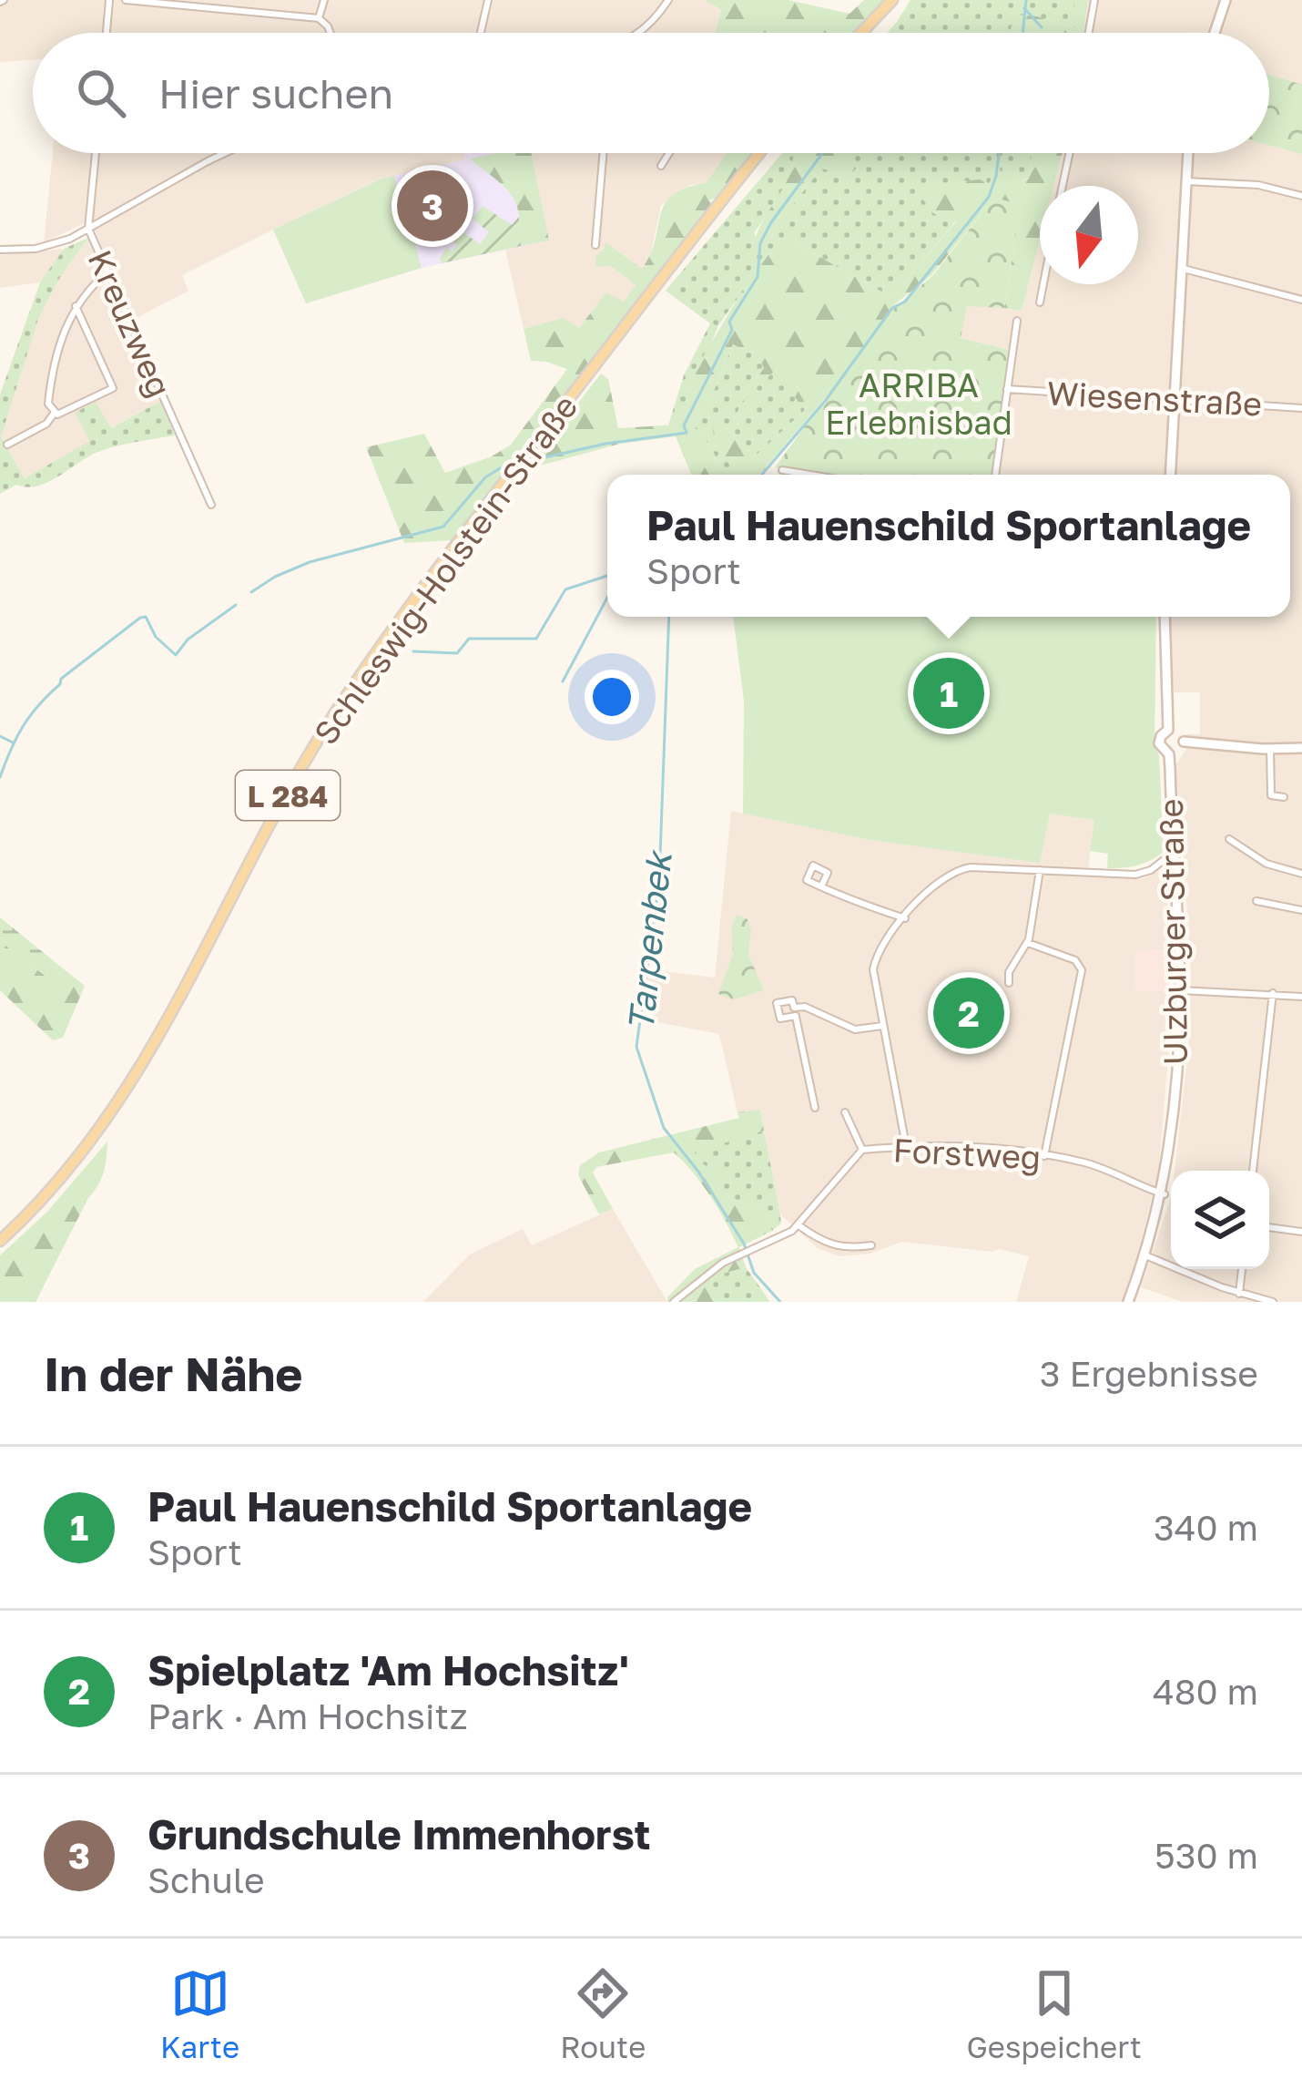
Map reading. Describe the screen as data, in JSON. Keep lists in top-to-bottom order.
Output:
{
  "streets": {
    "main road": ["Schleswig-Holstein-Straße", "L 284", "Ulzburger Straße"],
    "street": ["Kreuzweg", "Wiesenstraße", "Forstweg"]
  },
  "crossings": [
    ["Ulzburger Straße", "Forstweg"]
  ],
  "water": ["Tarpenbek"],
  "parks": ["ARRIBA Erlebnisbad"],
  "north": "bottom",
  "page": {
    "search": "Hier suchen",
    "pins": ["3", "1", "2"],
    "popup": ["Paul Hauenschild Sportanlage", "Sport"],
    "heading": ["In der Nähe", "3 Ergebnisse"],
    "list": [
      {
        "mark": "1",
        "name": "Paul Hauenschild Sportanlage",
        "note": "Sport",
        "value": "340 m"
      },
      {
        "mark": "2",
        "name": "Spielplatz 'Am Hochsitz'",
        "note": "Park · Am Hochsitz",
        "value": "480 m"
      },
      {
        "mark": "3",
        "name": "Grundschule Immenhorst",
        "note": "Schule",
        "value": "530 m"
      }
    ],
    "nav": ["Karte", "Route", "Gespeichert"]
  }
}
